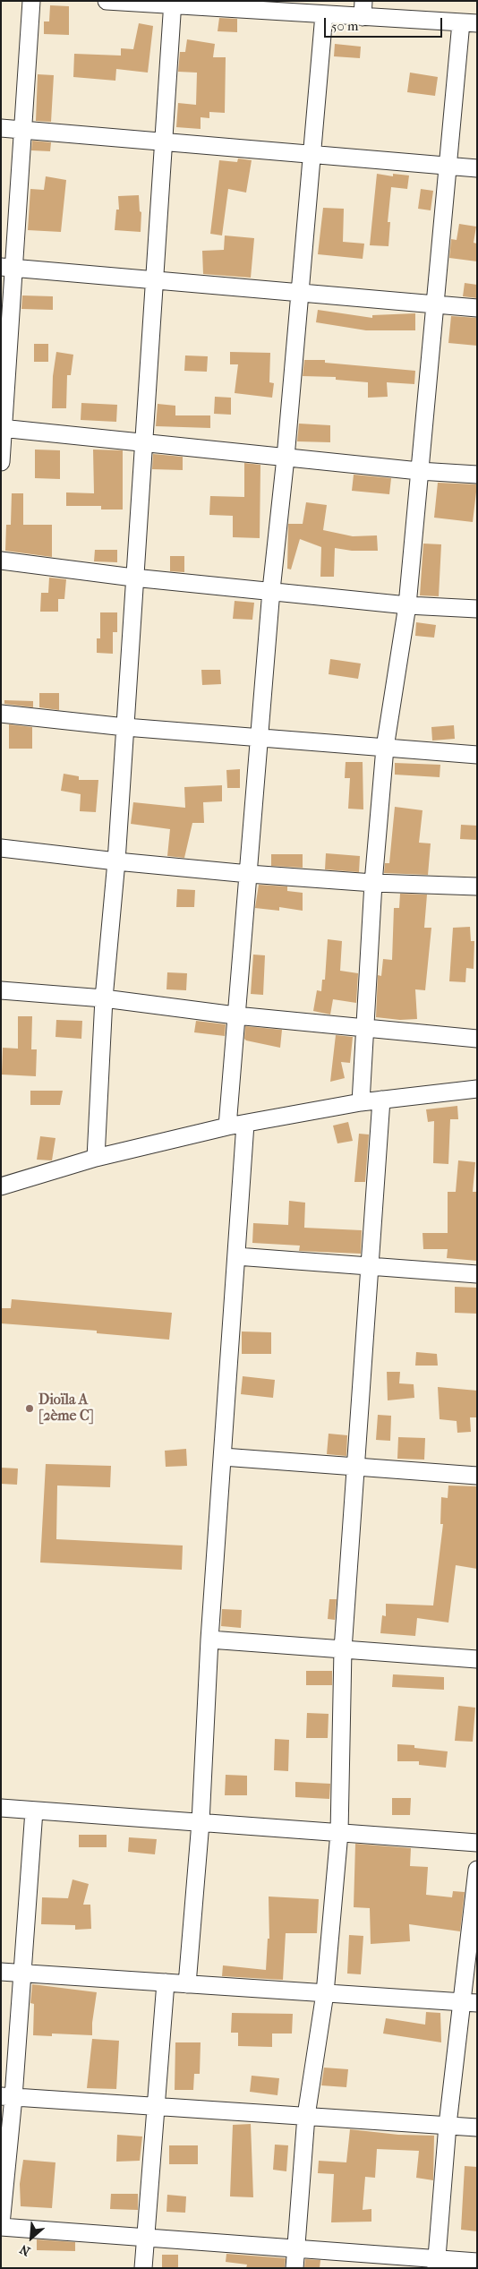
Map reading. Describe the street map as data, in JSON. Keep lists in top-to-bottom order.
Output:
{
  "places": ["Dioïla A [2ème C]"],
  "scale_bar": "50 m",
  "north": "bottom left"
}
